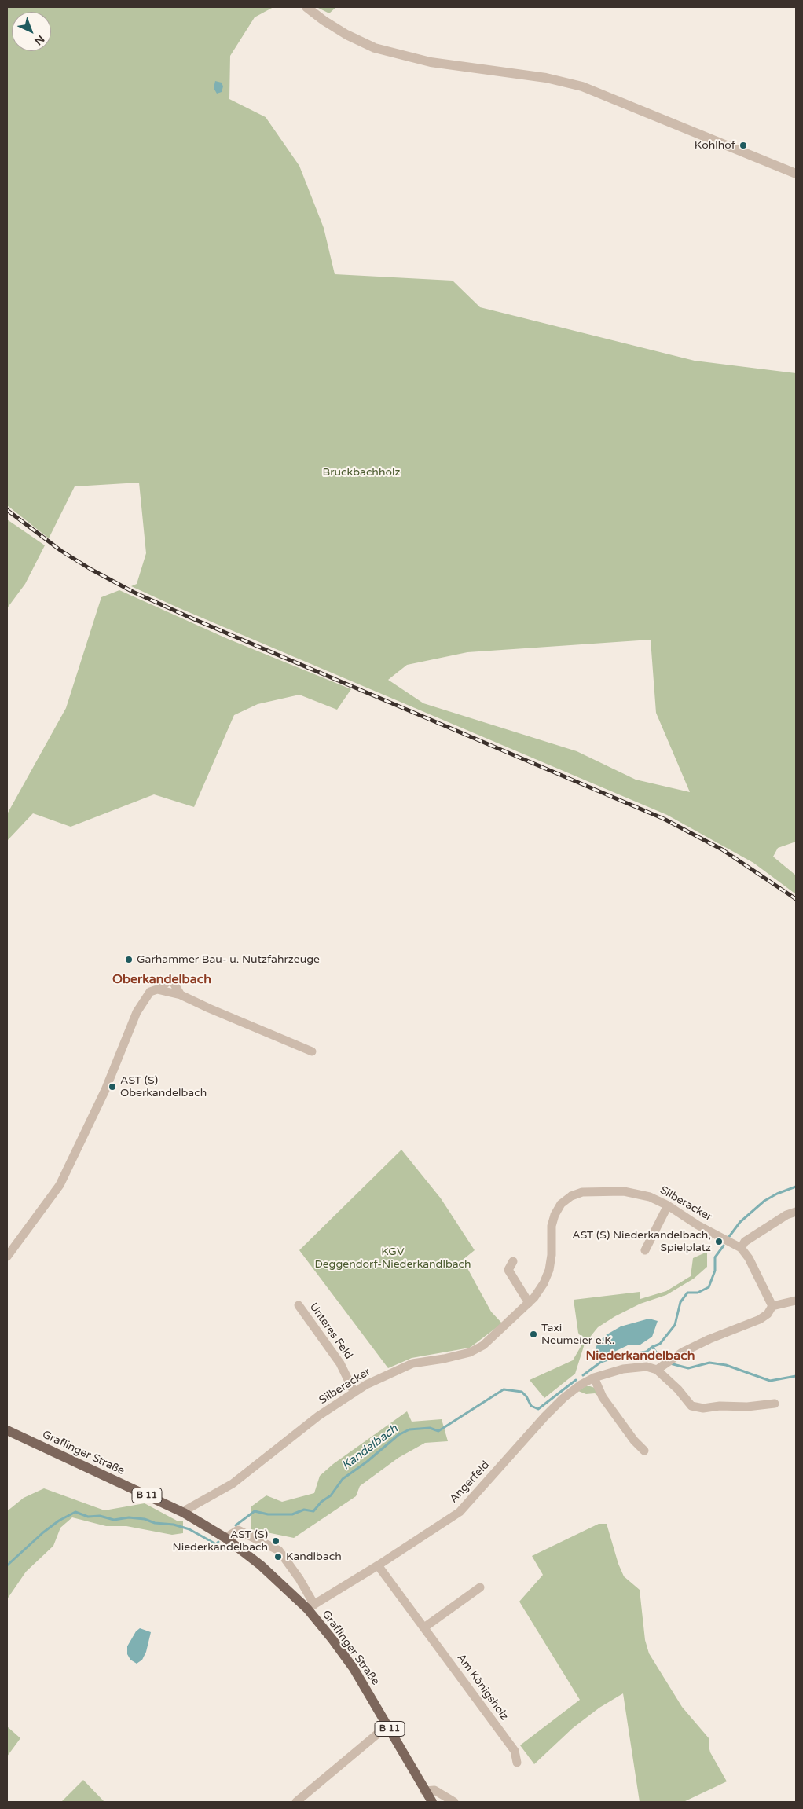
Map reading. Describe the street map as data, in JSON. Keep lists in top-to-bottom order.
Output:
{
  "streets": {
    "main road": ["Graflinger Straße", "B 11"],
    "street": [
      "Silberacker",
      "Unteres Feld",
      "Angerfeld",
      "Am Königsholz"
    ]
  },
  "crossings": [
    ["Silberacker", "Unteres Feld"],
    ["Silberacker", "Graflinger Straße"],
    ["Graflinger Straße", "Angerfeld"],
    ["Angerfeld", "Am Königsholz"]
  ],
  "districts": ["Oberkandelbach", "Niederkandelbach"],
  "water": ["Kandelbach"],
  "parks": ["Bruckbachholz", "KGV Deggendorf-Niederkandlbach"],
  "places": [
    "Kohlhof",
    "Garhammer Bau- u. Nutzfahrzeuge",
    "AST (S) Oberkandelbach",
    "AST (S) Niederkandelbach, Spielplatz",
    "Taxi Neumeier e.K.",
    "AST (S) Niederkandelbach",
    "Kandlbach"
  ],
  "north": "bottom right"
}
